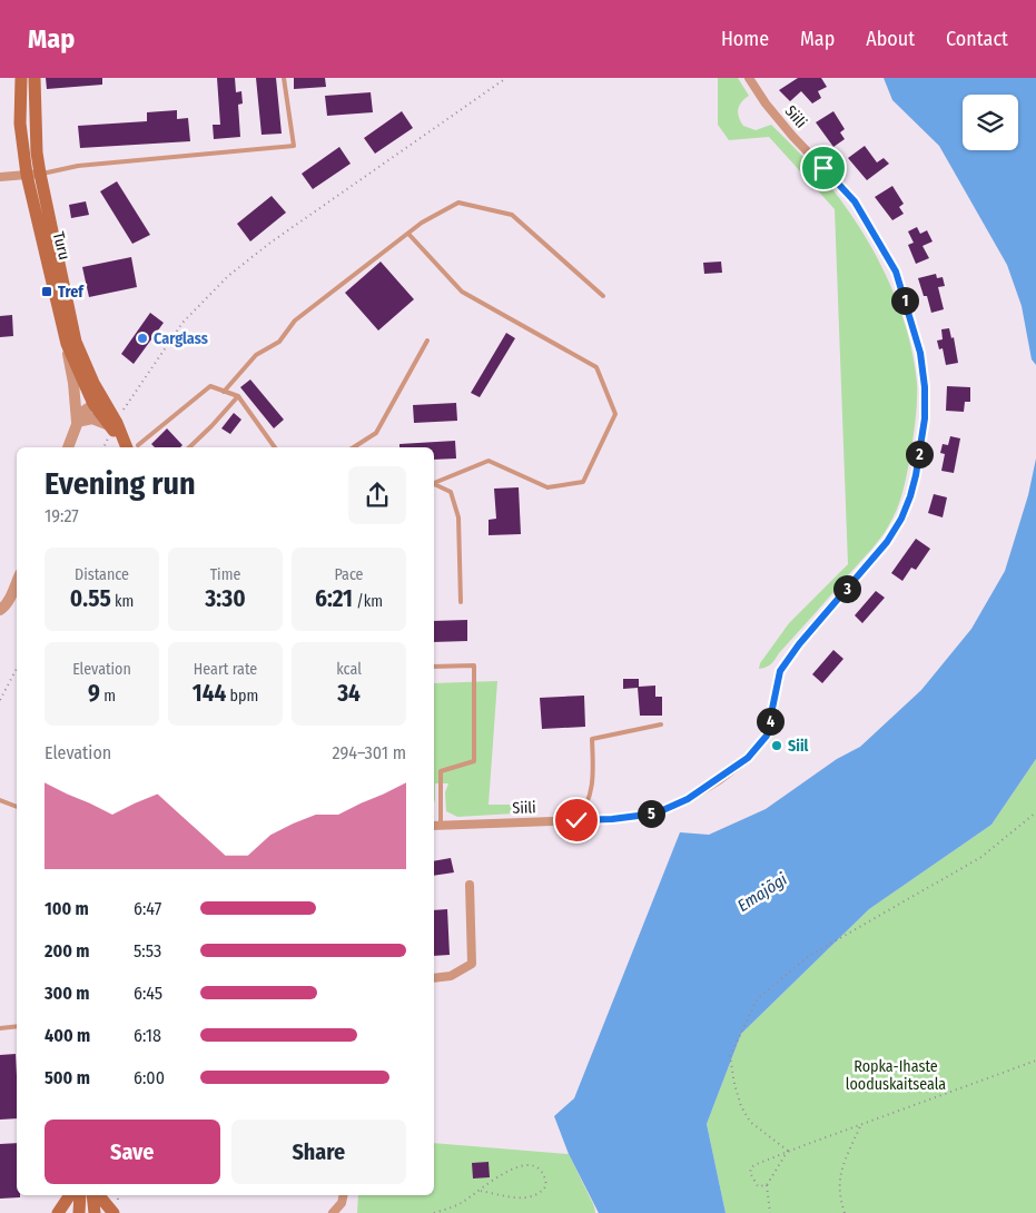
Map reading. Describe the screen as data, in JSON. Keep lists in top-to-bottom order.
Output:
{
  "streets": {
    "main road": ["Turu"],
    "street": ["Siili"]
  },
  "water": ["Emajõgi"],
  "parks": ["Ropka-Ihaste looduskaitseala"],
  "places": {
    "transit": ["Tref"],
    "other": ["Carglass", "Siil"]
  },
  "page": {
    "header": "Map",
    "nav": [
      "Home",
      "Map",
      "About",
      "Contact"
    ],
    "pins": [
      "1",
      "2",
      "3",
      "4",
      "5"
    ],
    "heading": ["Evening run", "19:27"],
    "stats": [
      ["Distance", "0.55 km"],
      ["Time", "3:30"],
      ["Pace", "6:21 /km"],
      ["Elevation", "9 m"],
      ["Heart rate", "144 bpm"],
      ["kcal", "34"]
    ],
    "chart": ["Elevation", "294–301 m"],
    "list": [
      {
        "name": "100 m",
        "note": "6:47"
      },
      {
        "name": "200 m",
        "note": "5:53"
      },
      {
        "name": "300 m",
        "note": "6:45"
      },
      {
        "name": "400 m",
        "note": "6:18"
      },
      {
        "name": "500 m",
        "note": "6:00"
      }
    ],
    "buttons": ["Save", "Share"]
  }
}
